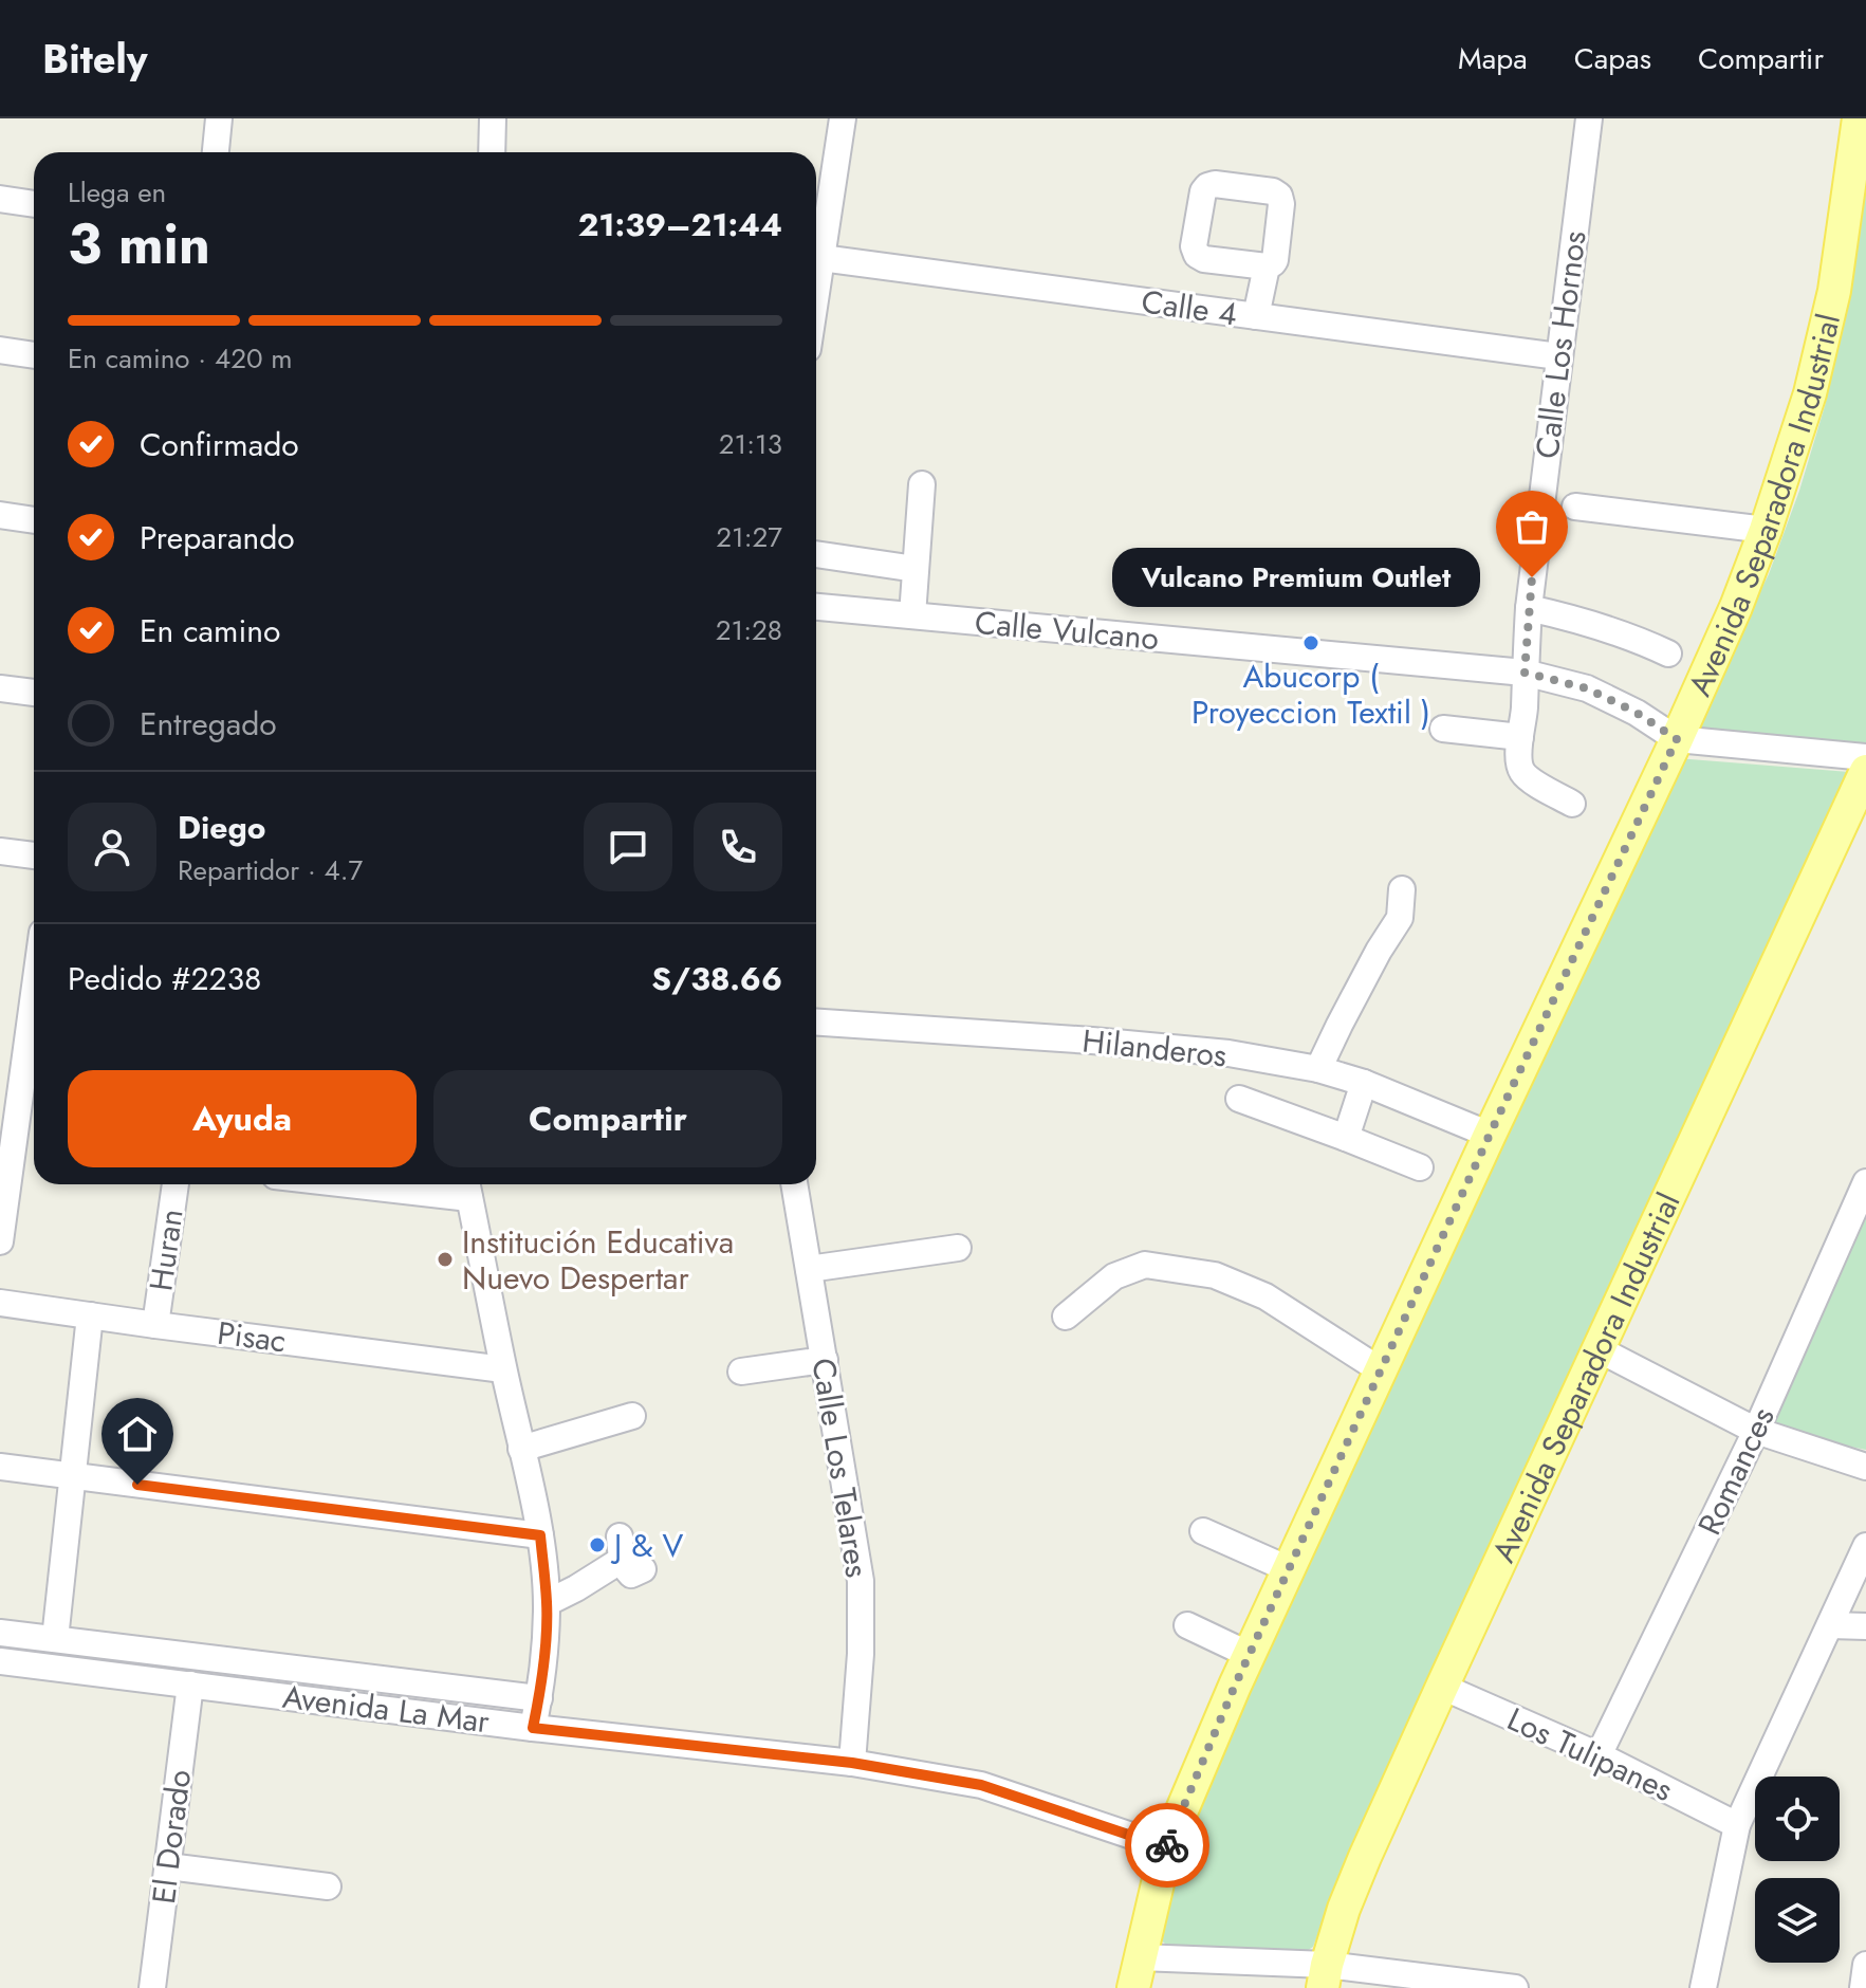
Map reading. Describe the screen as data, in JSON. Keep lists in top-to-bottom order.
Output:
{
  "streets": {
    "main road": ["Avenida Separadora Industrial"],
    "street": [
      "Calle 4",
      "Calle Los Hornos",
      "Calle Vulcano",
      "Hilanderos",
      "Huran",
      "Pisac",
      "Calle Los Telares",
      "Romances",
      "Avenida La Mar",
      "Los Tulipanes",
      "El Dorado"
    ]
  },
  "crossings": [
    ["Calle 4", "Calle Los Hornos"],
    ["Calle Los Hornos", "Calle Vulcano"],
    ["Avenida Separadora Industrial", "Calle Vulcano"],
    ["Avenida Separadora Industrial", "Hilanderos"],
    ["Avenida Separadora Industrial", "Avenida La Mar"],
    ["Avenida Separadora Industrial", "Los Tulipanes"],
    ["Huran", "Pisac"],
    ["Calle Los Telares", "Avenida La Mar"],
    ["Romances", "Los Tulipanes"],
    ["Avenida La Mar", "El Dorado"]
  ],
  "places": [
    "Vulcano Premium Outlet",
    "Abucorp ( Proyeccion Textil )",
    "Institución Educativa Nuevo Despertar",
    "J & V"
  ],
  "page": {
    "header": "Bitely",
    "nav": ["Mapa", "Capas", "Compartir"],
    "heading": ["3 min", "Llega en", "21:39–21:44"],
    "panel": [
      "Diego",
      "Repartidor · 4.7",
      "Pedido #2238",
      "S/38.66"
    ],
    "bar": "En camino · 420 m",
    "list": [
      ["Confirmado", "21:13"],
      ["Preparando", "21:27"],
      ["En camino", "21:28"],
      "Entregado"
    ],
    "bubble": "Vulcano Premium Outlet",
    "buttons": ["Ayuda", "Compartir"]
  }
}
